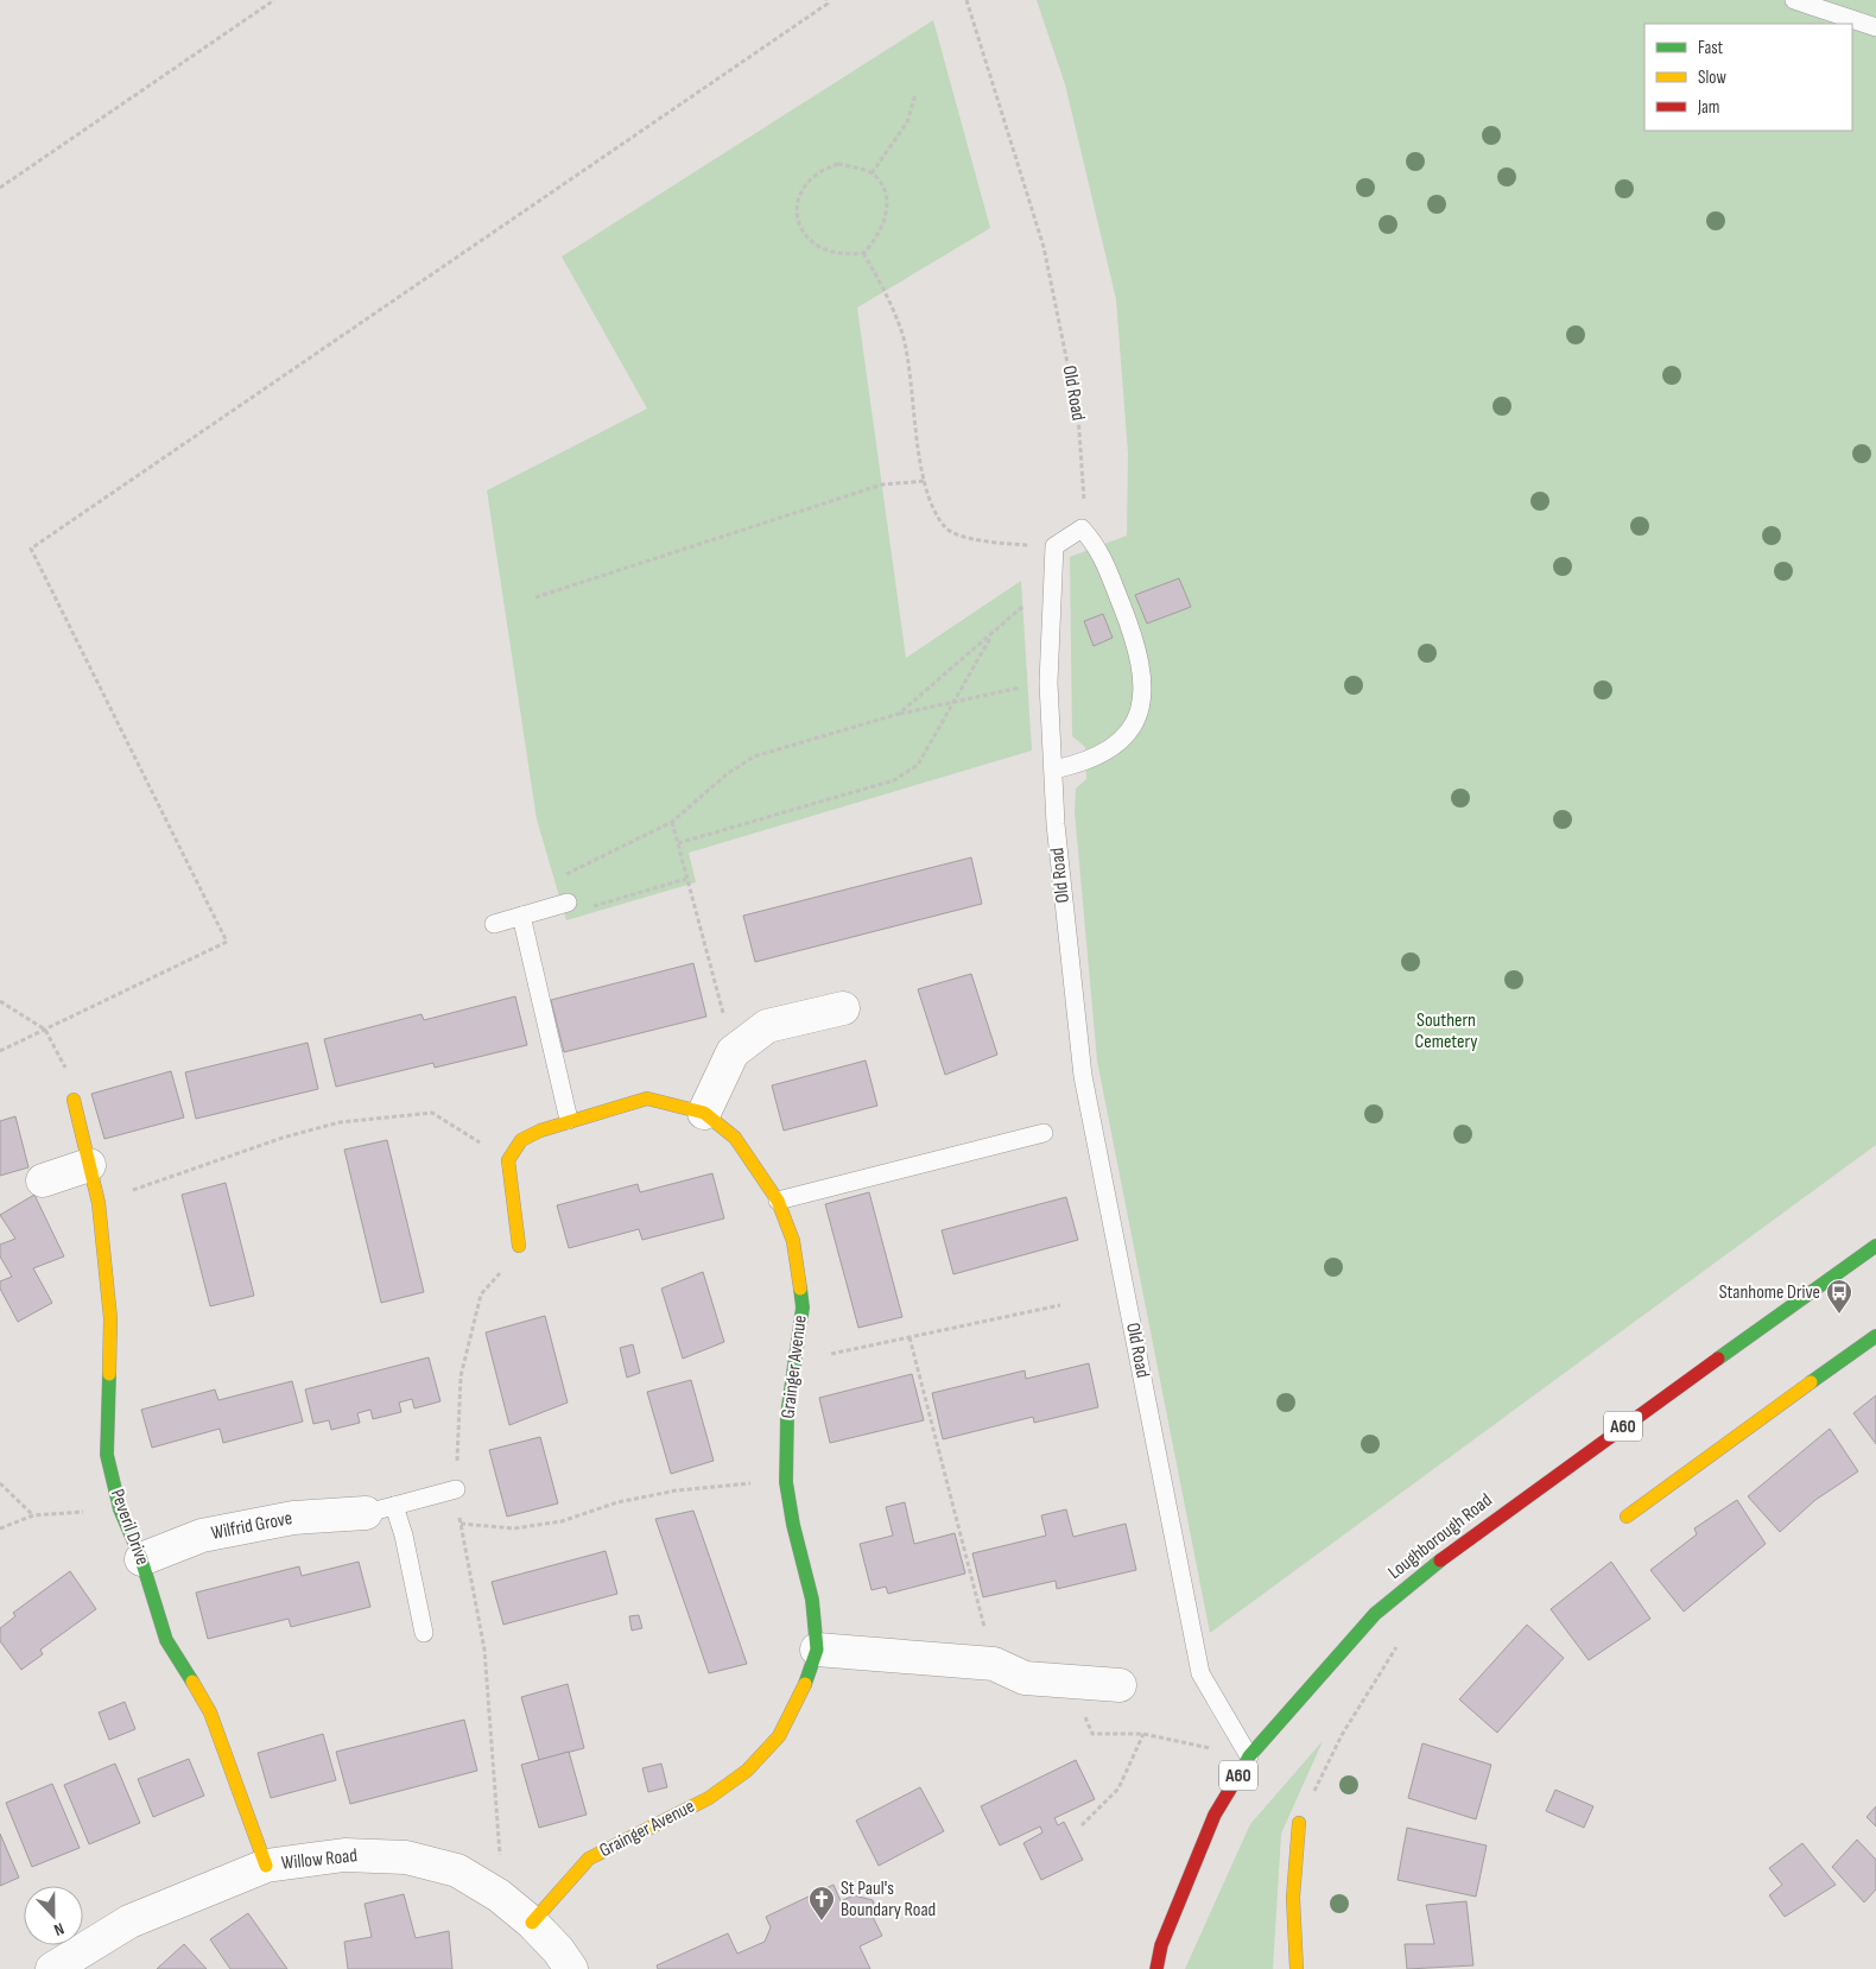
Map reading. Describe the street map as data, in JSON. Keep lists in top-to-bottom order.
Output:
{
  "streets": {
    "street": [
      "Grainger Avenue",
      "A60",
      "Wilfrid Grove",
      "Peveril Drive",
      "Loughborough Road",
      "Willow Road"
    ],
    "lane": ["Old Road"]
  },
  "crossings": [
    ["Old Road", "Loughborough Road"],
    ["Grainger Avenue", "Willow Road"],
    ["Wilfrid Grove", "Peveril Drive"],
    ["Peveril Drive", "Willow Road"]
  ],
  "parks": ["Southern Cemetery"],
  "places": {
    "bus stop": ["Stanhome Drive"],
    "church": ["St Paul's Boundary Road"]
  },
  "legend": ["Fast", "Slow", "Jam"],
  "north": "bottom"
}
